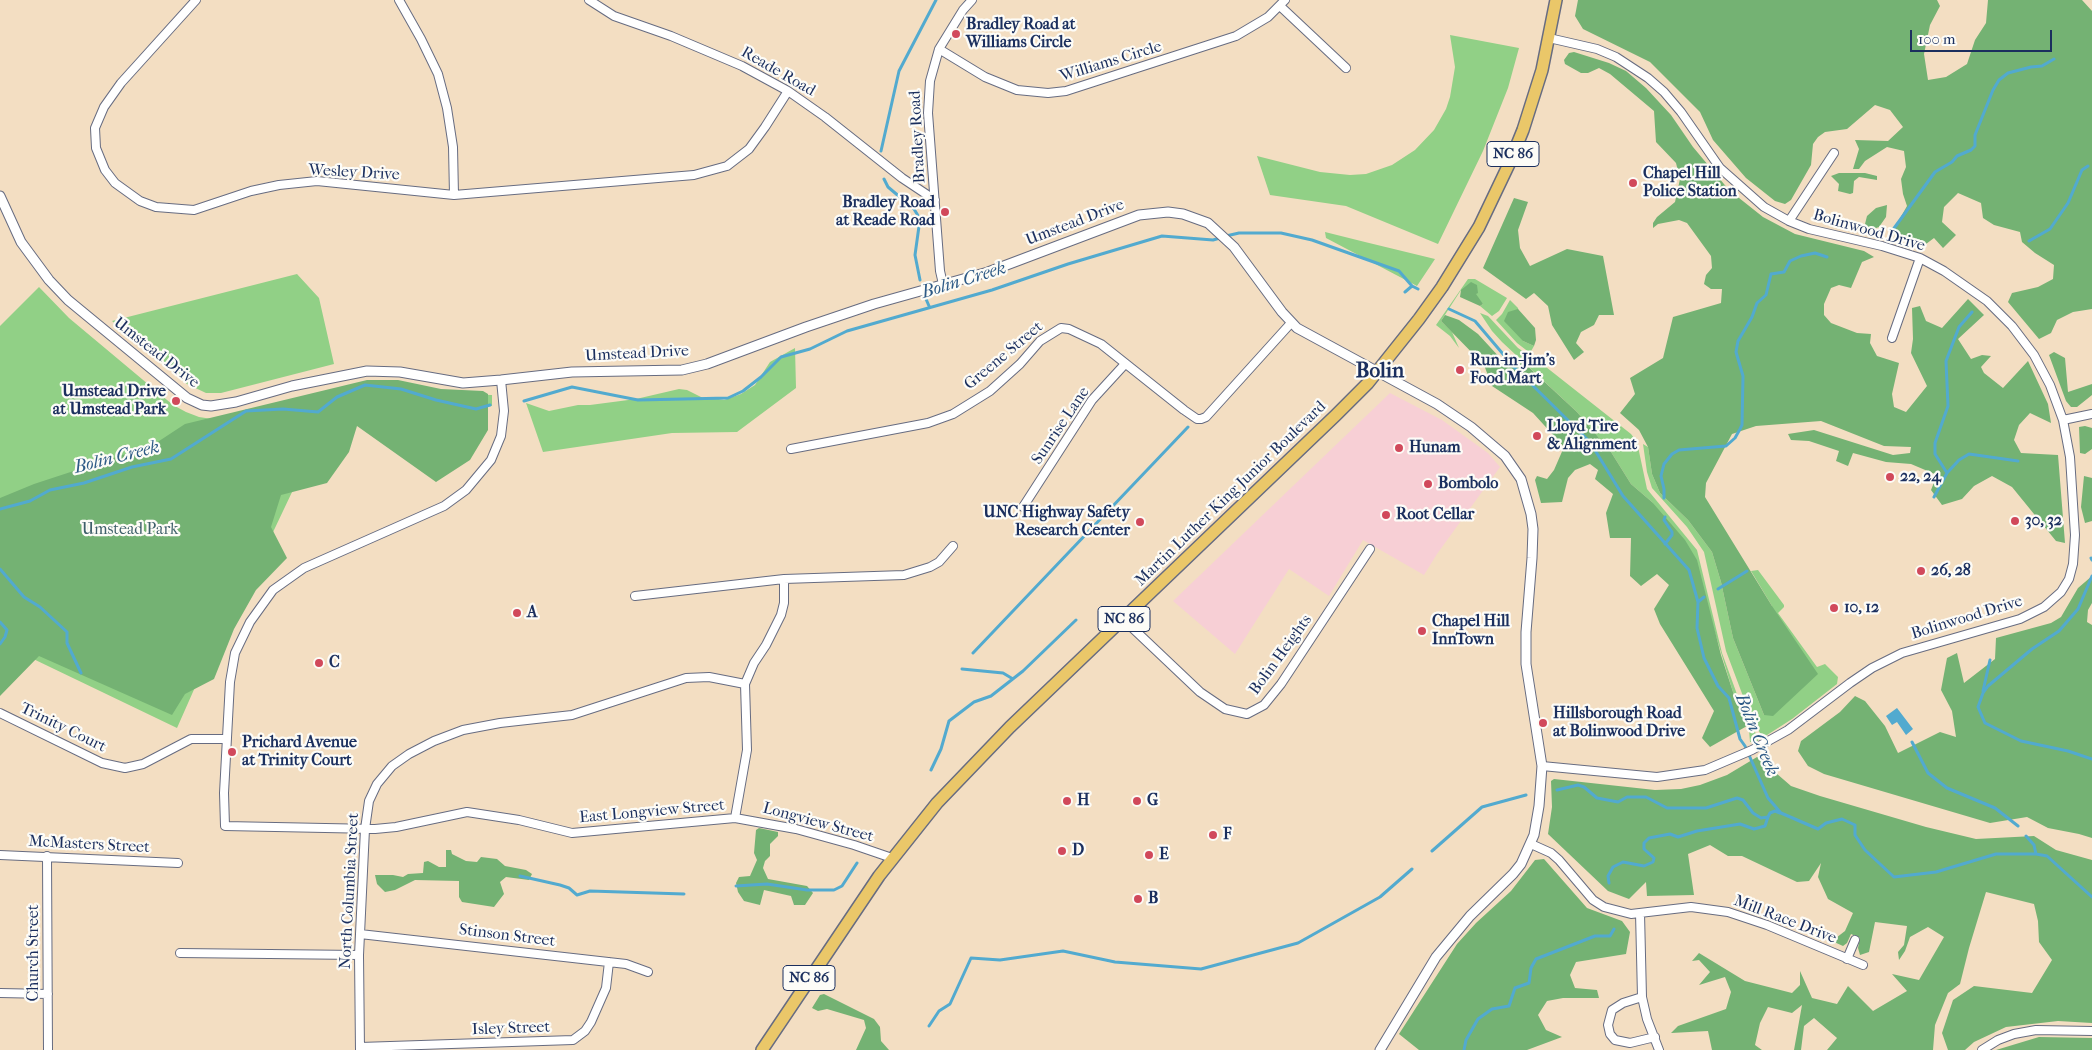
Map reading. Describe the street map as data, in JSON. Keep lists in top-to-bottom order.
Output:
{
  "streets": {
    "main road": ["NC 86", "Martin Luther King Junior Boulevard"],
    "street": [
      "Williams Circle",
      "Reade Road",
      "Bradley Road",
      "Wesley Drive",
      "Umstead Drive",
      "Bolinwood Drive",
      "Greene Street",
      "Sunrise Lane",
      "Bolin Heights",
      "Trinity Court",
      "East Longview Street",
      "Longview Street",
      "McMasters Street",
      "North Columbia Street",
      "Mill Race Drive",
      "Stinson Street",
      "Church Street",
      "Isley Street"
    ]
  },
  "crossings": [
    ["Williams Circle", "Bradley Road"],
    ["Reade Road", "Bradley Road"],
    ["Reade Road", "Wesley Drive"],
    ["Bradley Road", "Umstead Drive"],
    ["Umstead Drive", "Bolinwood Drive"],
    ["Umstead Drive", "Greene Street"],
    ["Umstead Drive", "Martin Luther King Junior Boulevard"],
    ["Umstead Drive", "Mill Race Drive"],
    ["Bolinwood Drive", "Martin Luther King Junior Boulevard"],
    ["Greene Street", "Sunrise Lane"],
    ["Martin Luther King Junior Boulevard", "Bolin Heights"],
    ["Martin Luther King Junior Boulevard", "Longview Street"],
    ["Trinity Court", "East Longview Street"],
    ["East Longview Street", "Longview Street"],
    ["East Longview Street", "North Columbia Street"],
    ["McMasters Street", "Church Street"],
    ["North Columbia Street", "Stinson Street"],
    ["North Columbia Street", "Isley Street"],
    ["Stinson Street", "Isley Street"]
  ],
  "districts": ["Bolin"],
  "water": ["Bolin Creek"],
  "parks": ["Umstead Park"],
  "places": [
    "Bradley Road at Williams Circle",
    "Chapel Hill Police Station",
    "Bradley Road at Reade Road",
    "Run-in-Jim's Food Mart",
    "Umstead Drive at Umstead Park",
    "Lloyd Tire & Alignment",
    "Hunam",
    "22, 24",
    "Bombolo",
    "Root Cellar",
    "30, 32",
    "UNC Highway Safety Research Center",
    "26, 28",
    "10, 12",
    "A",
    "Chapel Hill InnTown",
    "C",
    "Hillsborough Road at Bolinwood Drive",
    "Prichard Avenue at Trinity Court",
    "H",
    "G",
    "F",
    "D",
    "E",
    "B"
  ],
  "scale_bar": "100 m"
}
